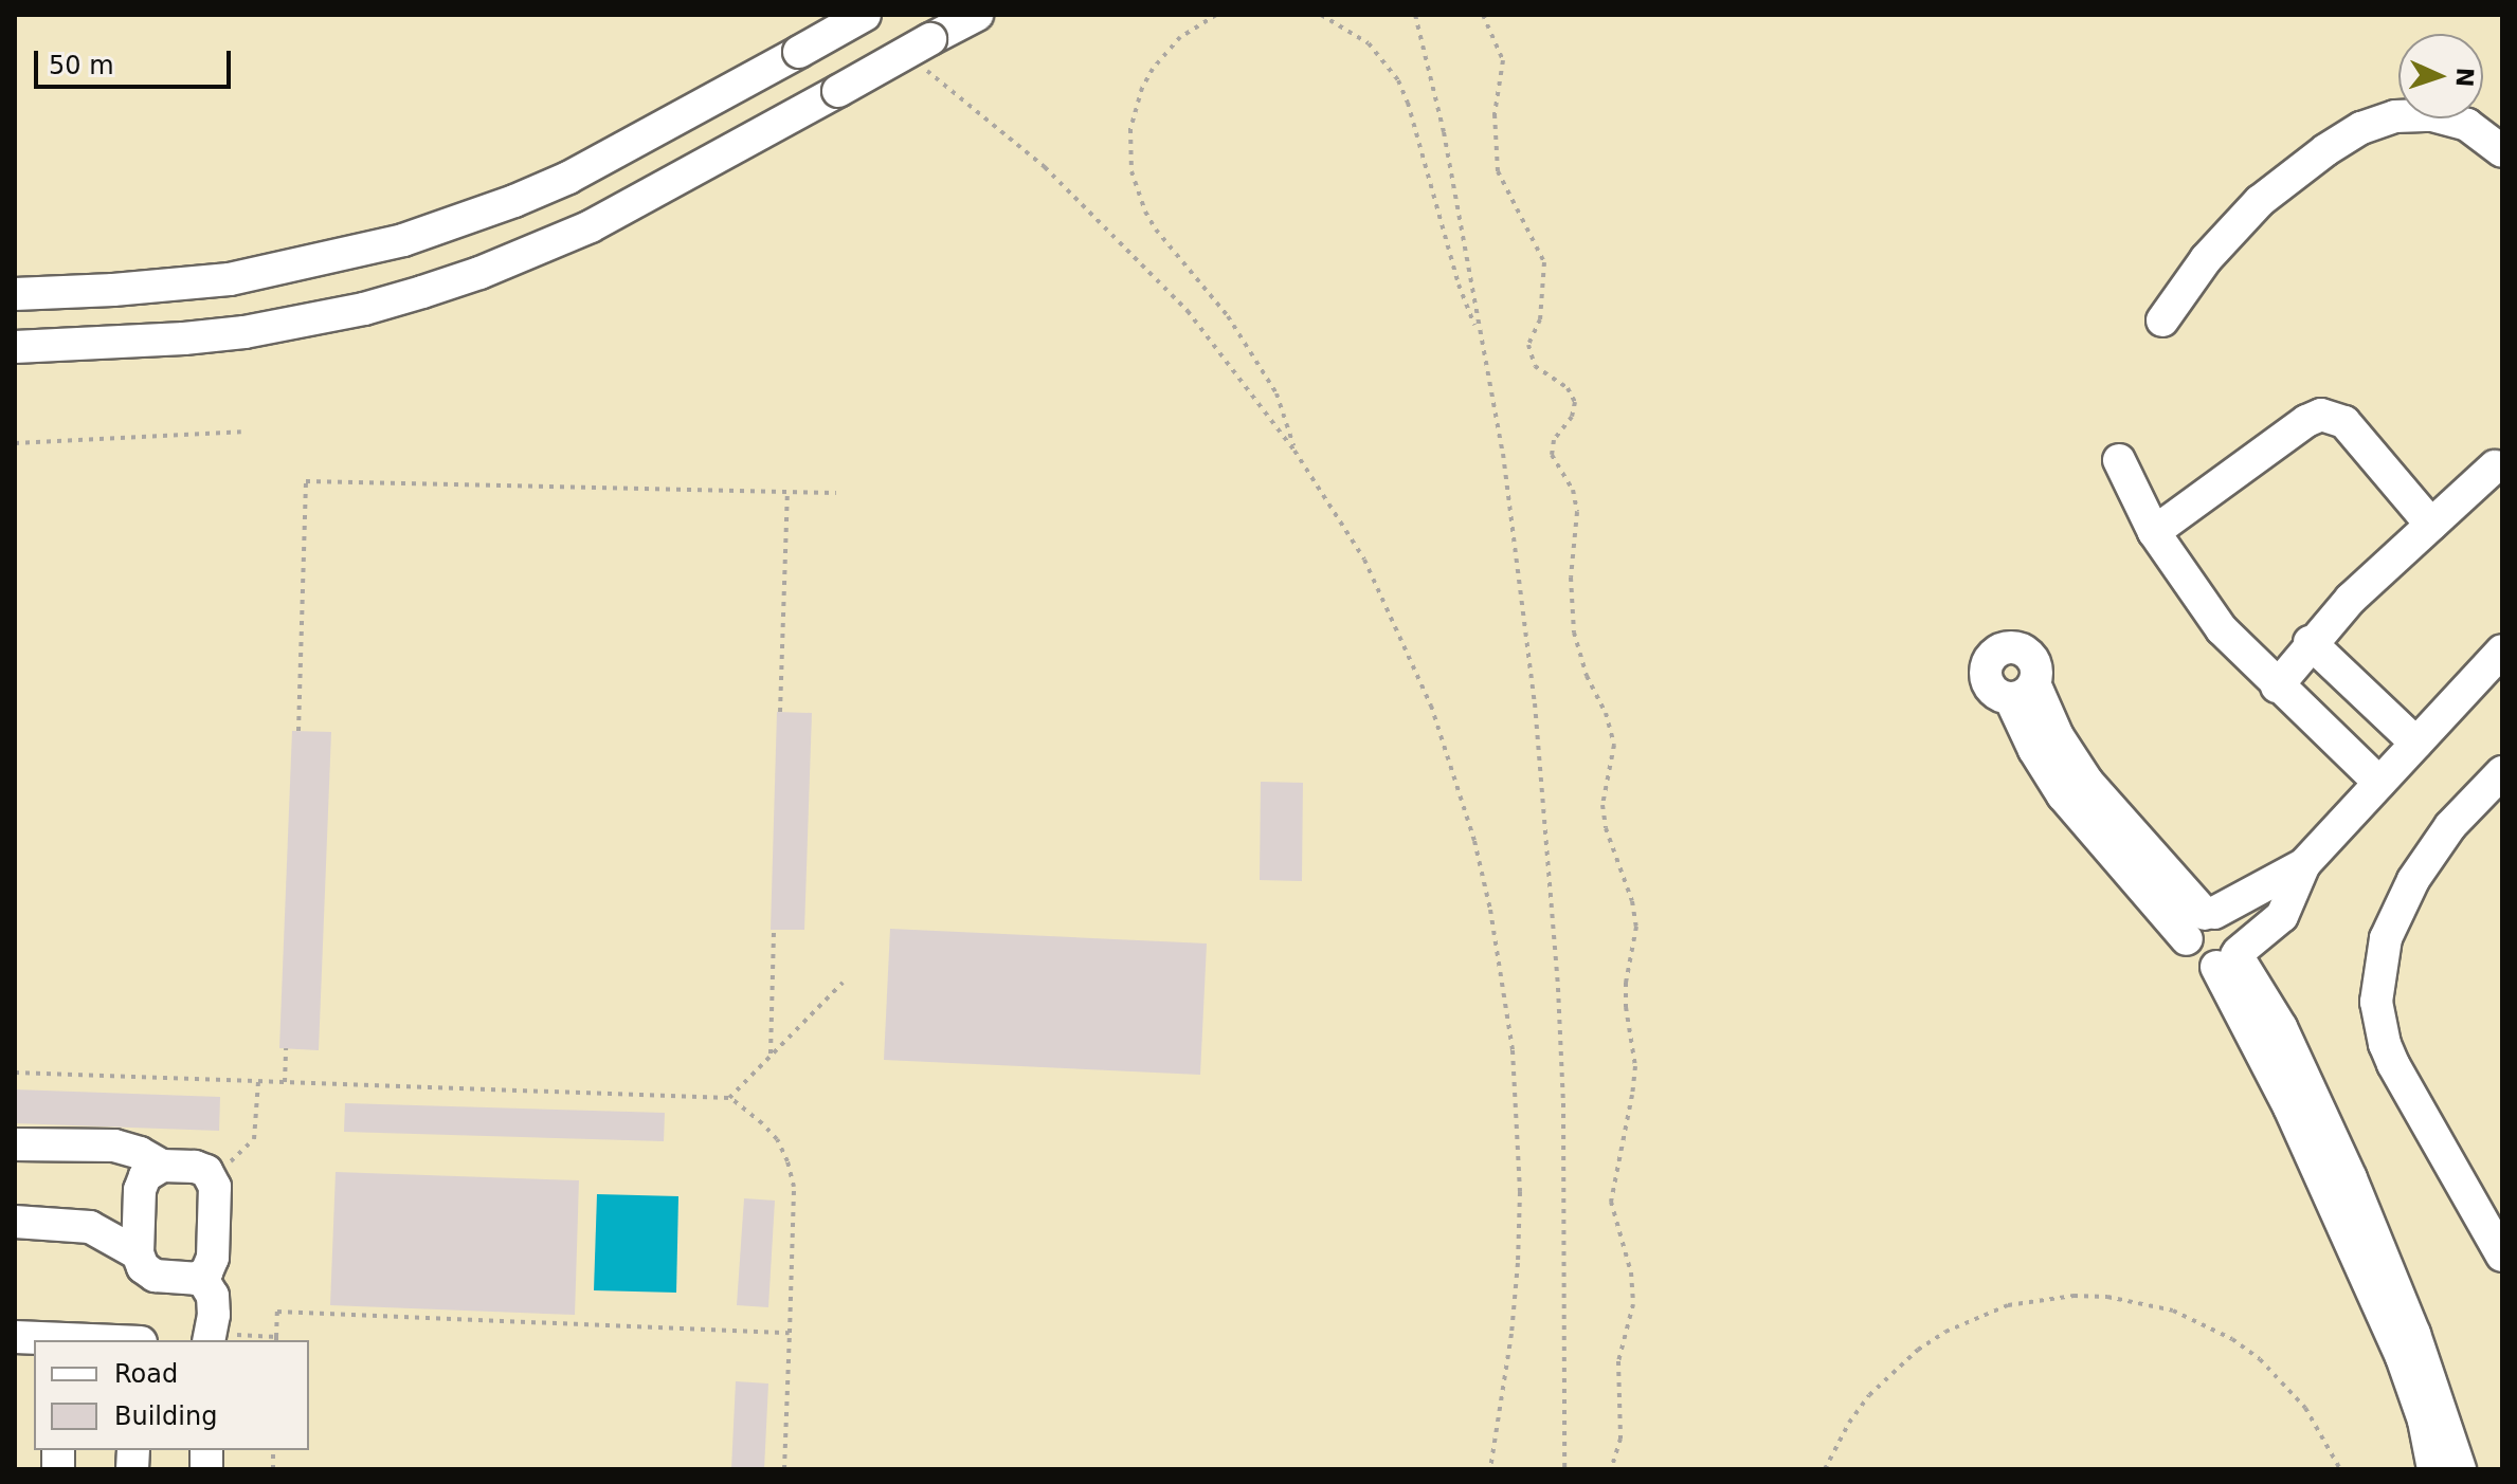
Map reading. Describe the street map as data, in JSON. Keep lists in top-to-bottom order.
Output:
{
  "legend": ["Road", "Building"],
  "scale_bar": "50 m",
  "north": "right"
}
